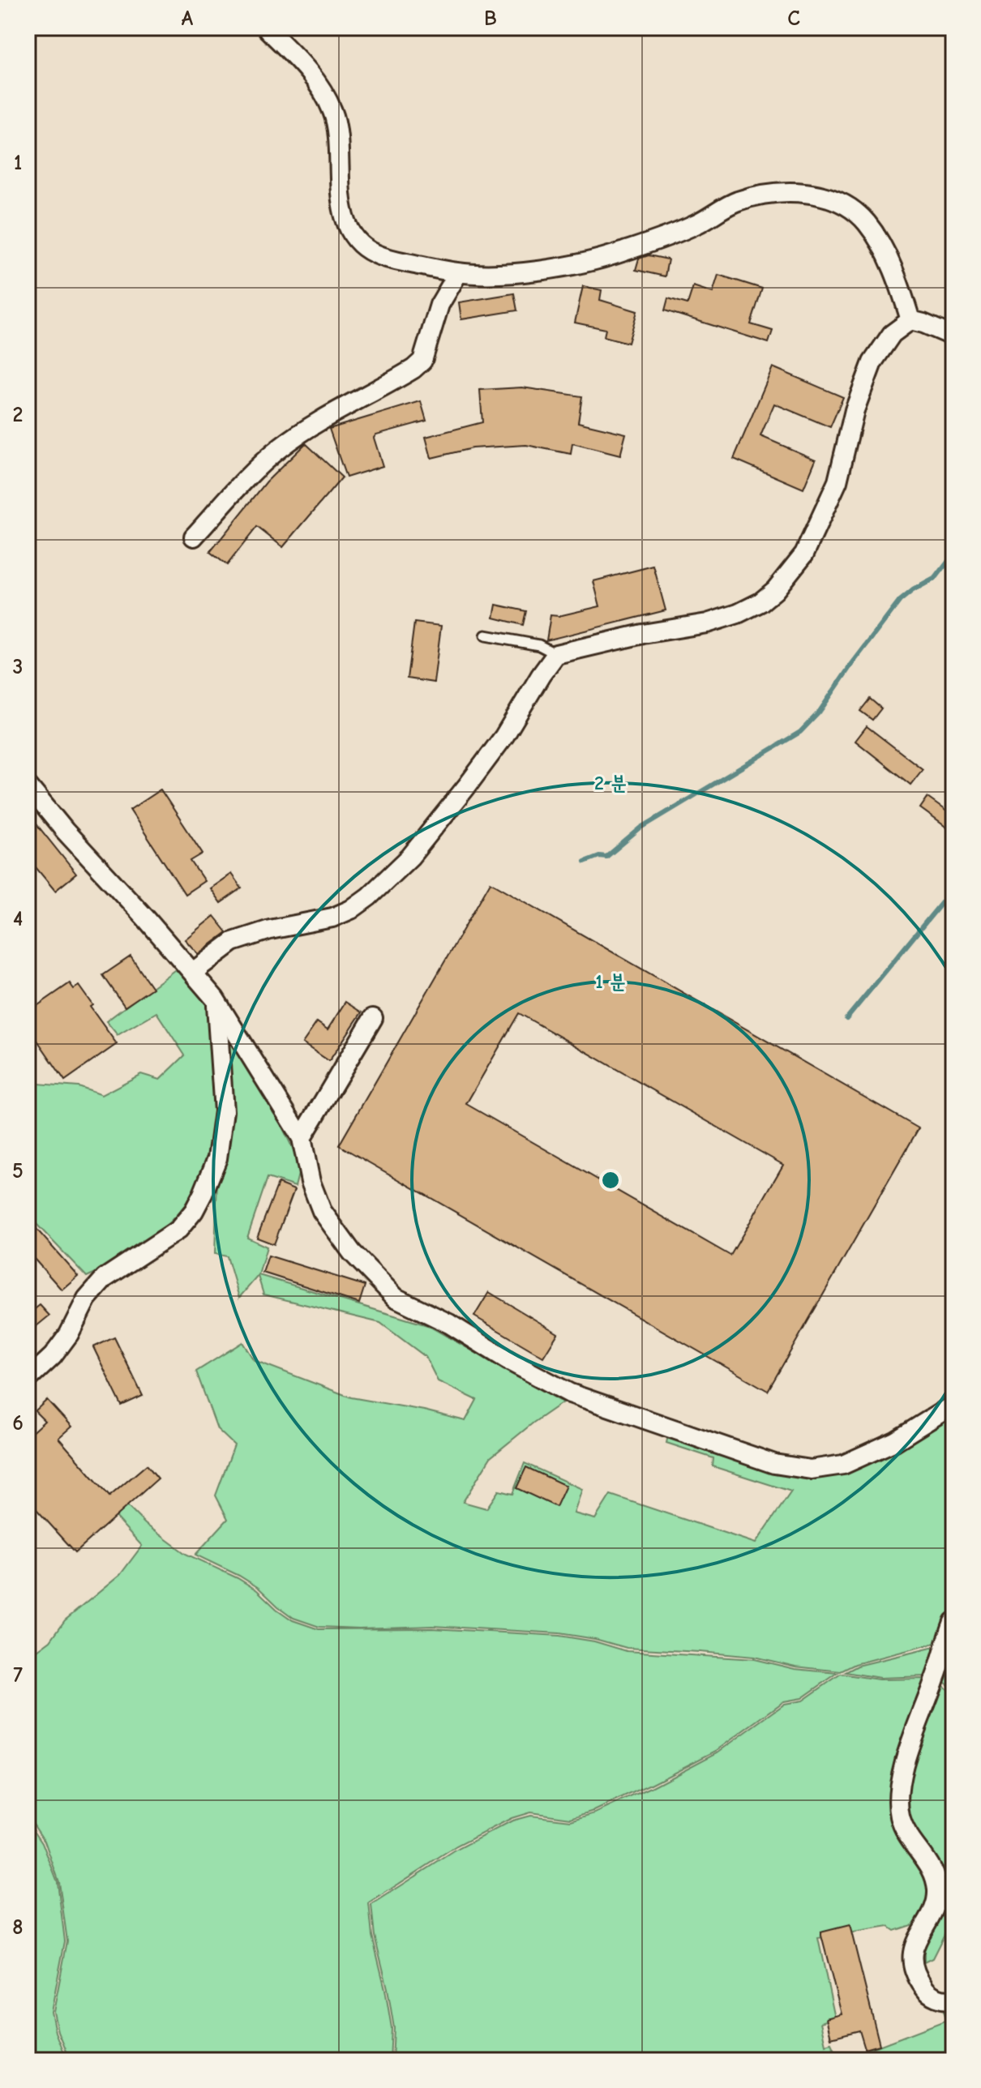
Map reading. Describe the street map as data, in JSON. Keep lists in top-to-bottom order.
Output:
{
  "grid": {
    "columns": ["A", "B", "C"],
    "rows": [
      "1",
      "2",
      "3",
      "4",
      "5",
      "6",
      "7",
      "8"
    ]
  },
  "rings": ["2 분", "1 분"]
}
